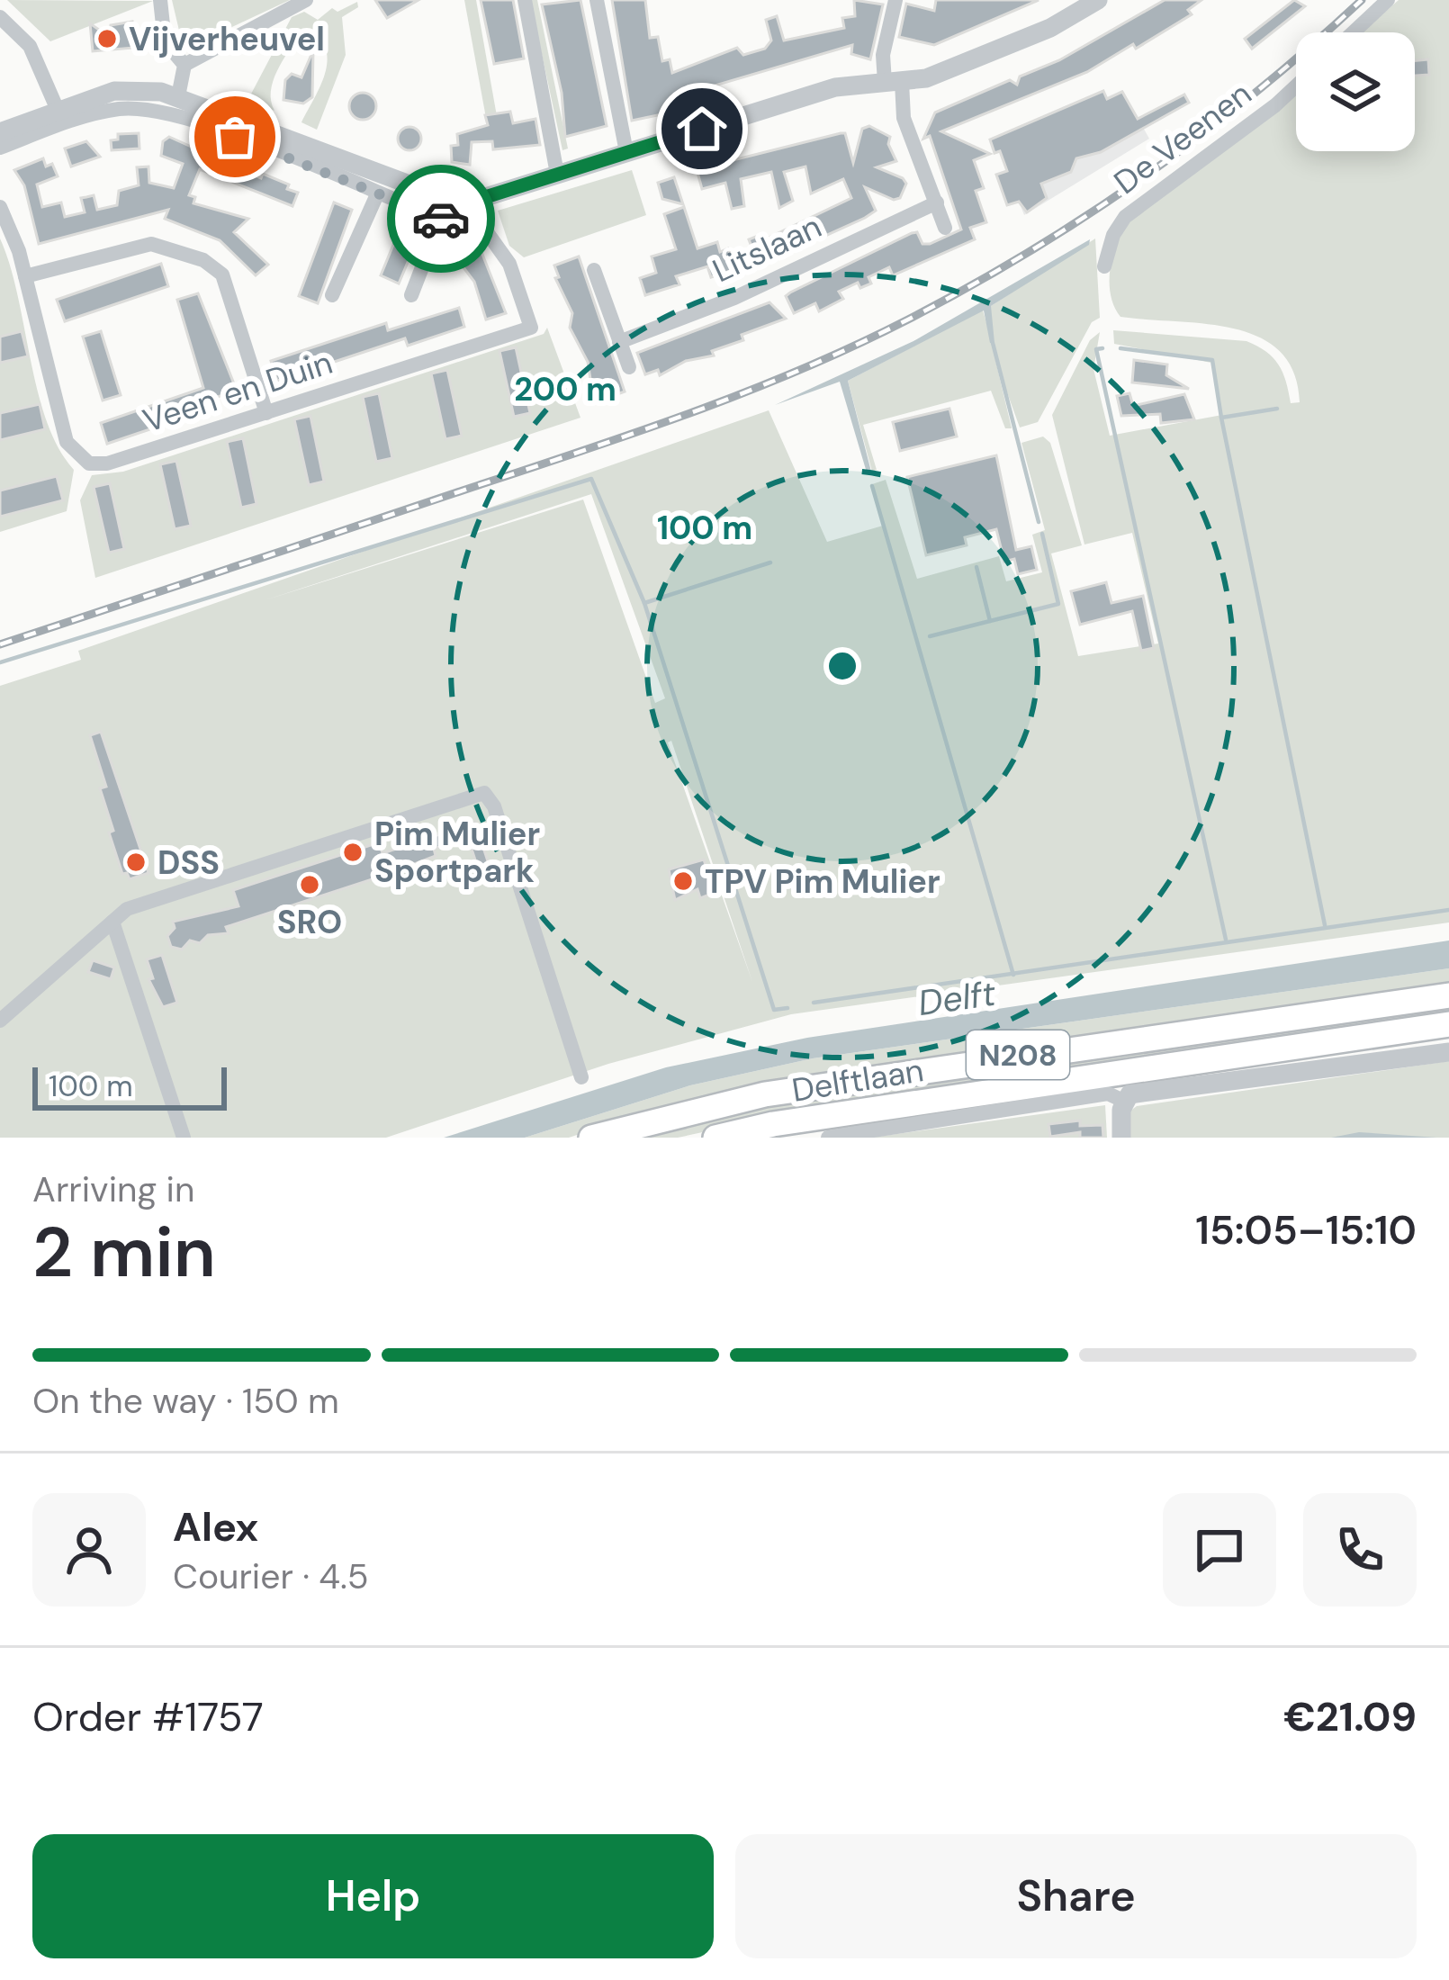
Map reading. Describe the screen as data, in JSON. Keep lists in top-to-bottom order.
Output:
{
  "streets": {
    "main road": ["N208", "Delftlaan"],
    "street": ["De Veenen", "Litslaan", "Veen en Duin"]
  },
  "water": ["Delft"],
  "places": [
    "Vijverheuvel",
    "Pim Mulier Sportpark",
    "DSS",
    "TPV Pim Mulier",
    "SRO"
  ],
  "scale_bar": "100 m",
  "page": {
    "scale": "100 m",
    "heading": ["2 min", "Arriving in", "15:05–15:10"],
    "panel": [
      "Alex",
      "Courier · 4.5",
      "Order #1757",
      "€21.09"
    ],
    "bar": "On the way · 150 m",
    "buttons": ["Help", "Share"]
  },
  "rings": ["200 m", "100 m"]
}
